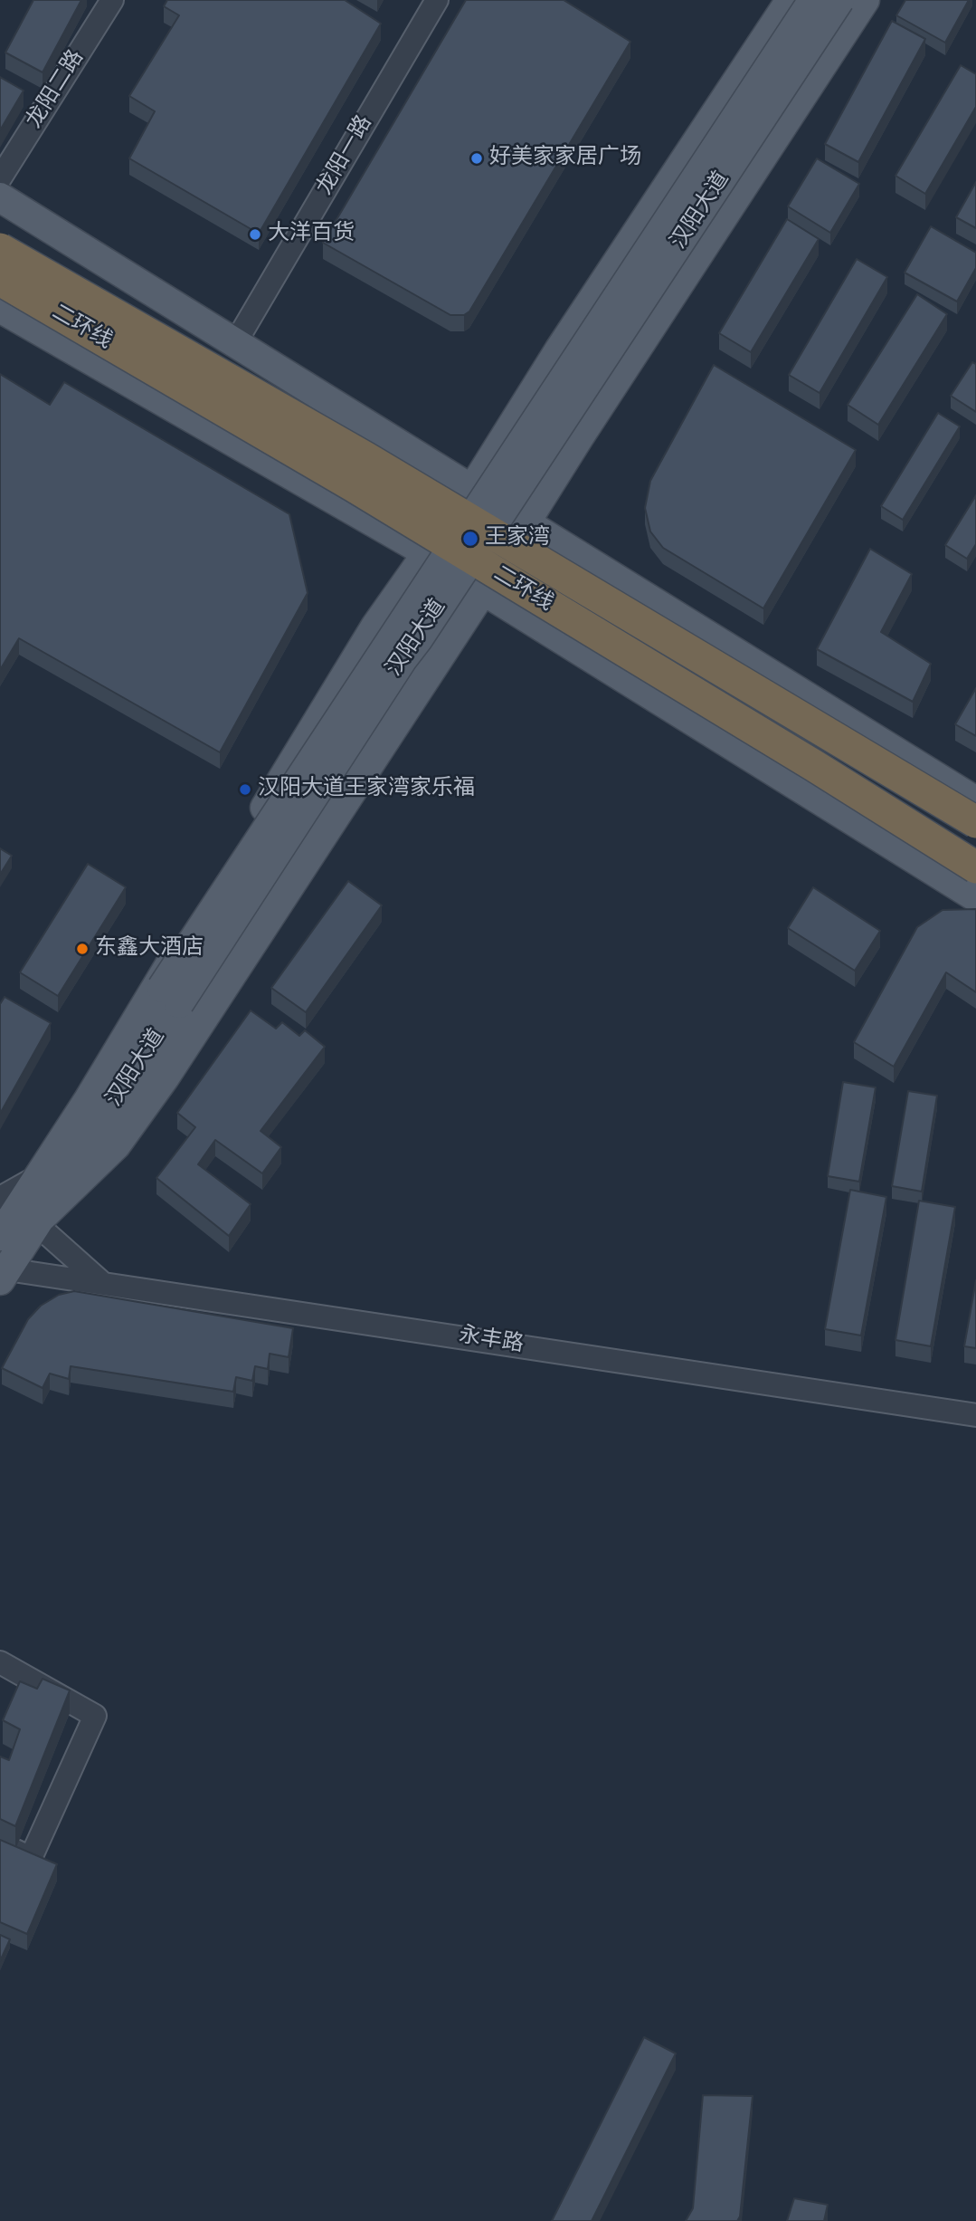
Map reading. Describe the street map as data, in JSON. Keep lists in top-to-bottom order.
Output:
{
  "streets": {
    "highway": ["二环线"],
    "main road": ["汉阳大道"],
    "street": ["龙阳二路", "龙阳一路", "永丰路"]
  },
  "crossings": [
    ["汉阳大道", "永丰路"]
  ],
  "places": [
    "好美家家居广场",
    "大洋百货",
    "王家湾",
    "汉阳大道王家湾家乐福",
    "东鑫大酒店"
  ]
}
